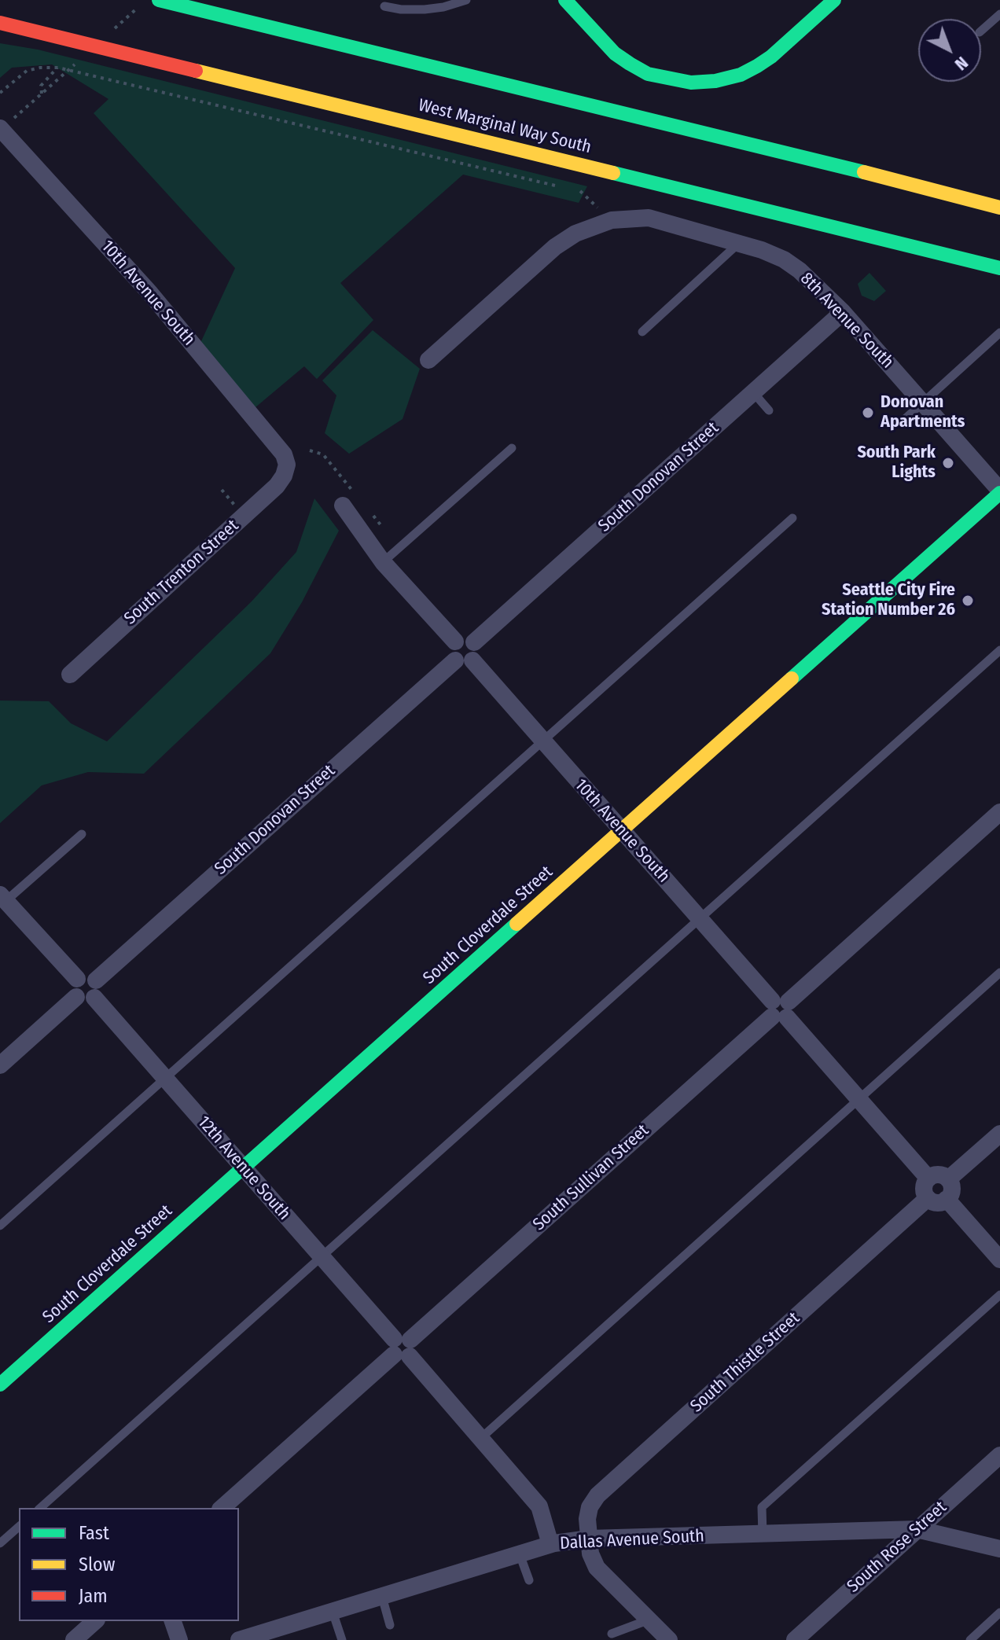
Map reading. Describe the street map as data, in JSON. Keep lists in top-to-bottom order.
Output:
{
  "streets": {
    "main road": ["West Marginal Way South", "South Cloverdale Street"],
    "street": [
      "10th Avenue South",
      "8th Avenue South",
      "South Donovan Street",
      "South Trenton Street",
      "12th Avenue South",
      "South Sullivan Street",
      "South Thistle Street",
      "Dallas Avenue South",
      "South Rose Street"
    ]
  },
  "crossings": [
    ["10th Avenue South", "South Donovan Street"],
    ["10th Avenue South", "South Trenton Street"],
    ["10th Avenue South", "South Cloverdale Street"],
    ["10th Avenue South", "South Sullivan Street"],
    ["10th Avenue South", "South Thistle Street"],
    ["8th Avenue South", "South Donovan Street"],
    ["8th Avenue South", "South Cloverdale Street"],
    ["South Donovan Street", "12th Avenue South"],
    ["South Cloverdale Street", "12th Avenue South"],
    ["12th Avenue South", "South Sullivan Street"],
    ["12th Avenue South", "Dallas Avenue South"],
    ["South Thistle Street", "Dallas Avenue South"],
    ["Dallas Avenue South", "South Rose Street"]
  ],
  "places": ["Donovan Apartments", "South Park Lights", "Seattle City Fire Station Number 26"],
  "legend": ["Fast", "Slow", "Jam"],
  "north": "bottom right"
}
